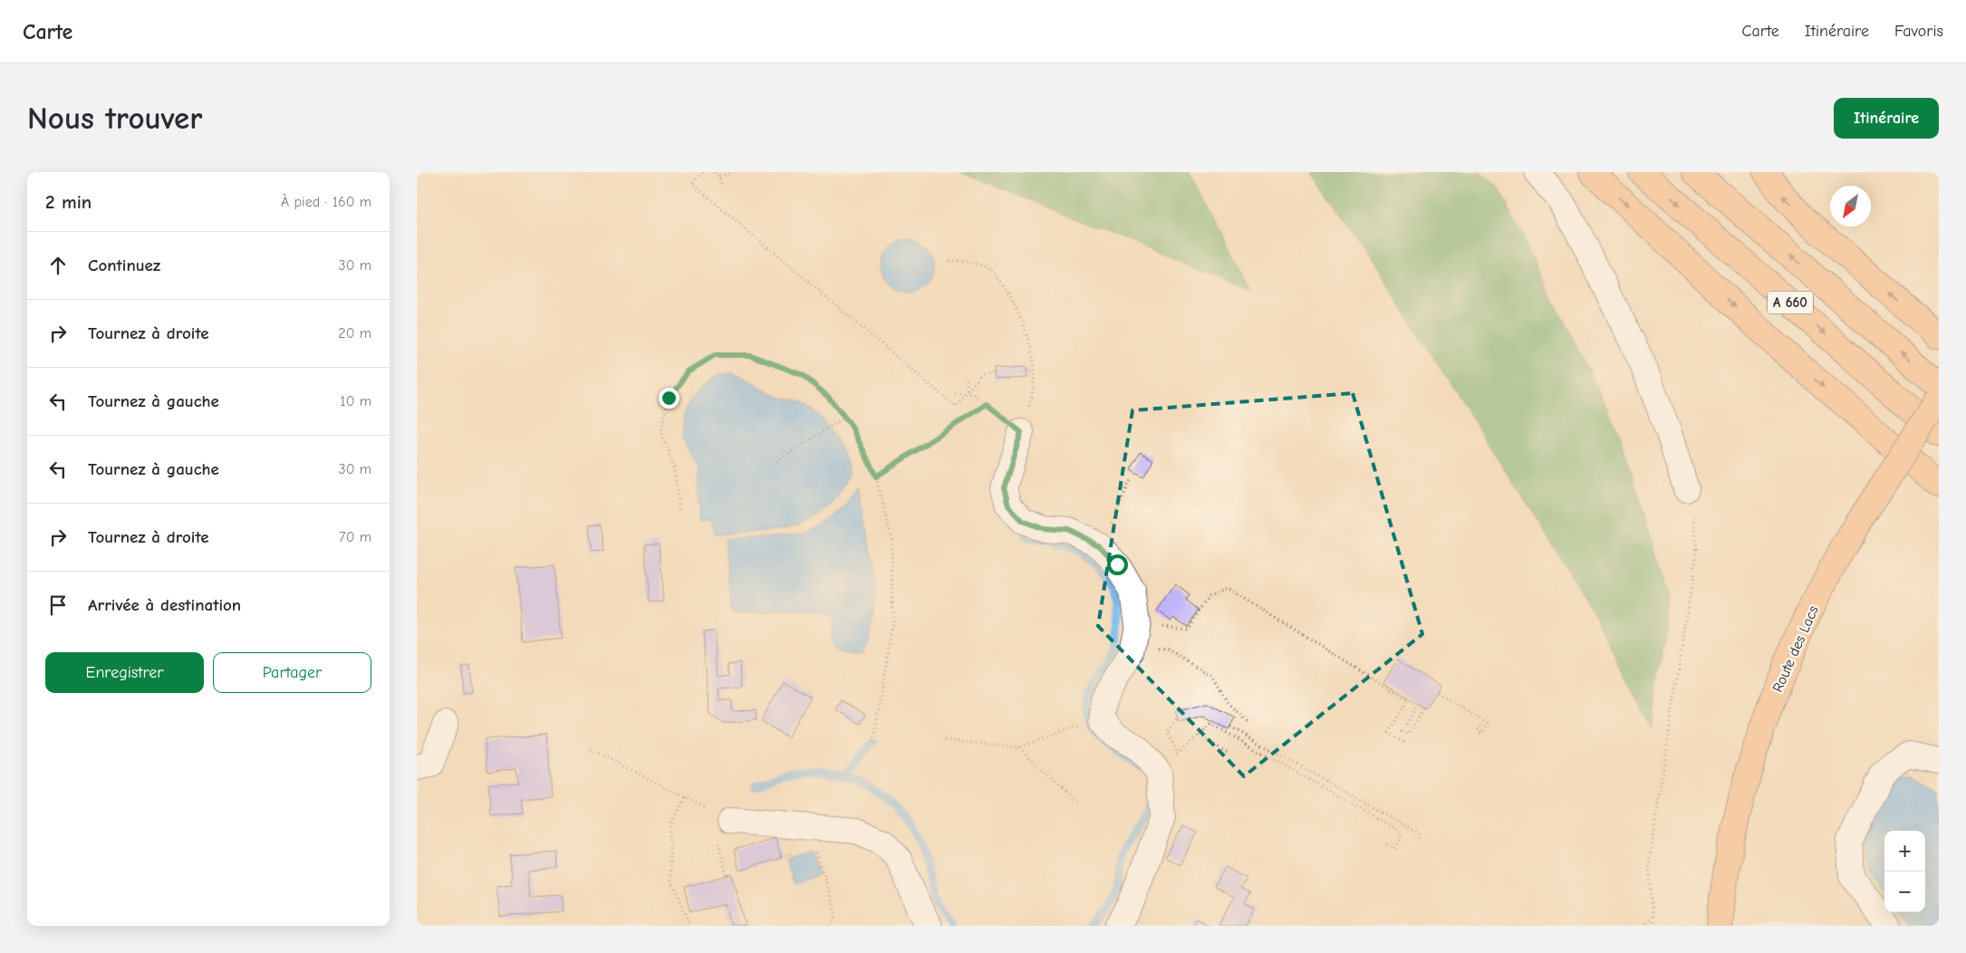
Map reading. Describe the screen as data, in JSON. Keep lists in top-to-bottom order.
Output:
{
  "streets": {
    "main road": ["A 660", "Route des Lacs"]
  },
  "north": "bottom left",
  "page": {
    "header": "Carte",
    "nav": ["Carte", "Itinéraire", "Favoris"],
    "buttons": [
      "Itinéraire",
      ["Enregistrer", "Partager"]
    ],
    "title": "Nous trouver",
    "heading": ["2 min", "À pied · 160 m"],
    "list": [
      ["Continuez", "30 m"],
      ["Tournez à droite", "20 m"],
      ["Tournez à gauche", "10 m"],
      ["Tournez à gauche", "30 m"],
      ["Tournez à droite", "70 m"],
      "Arrivée à destination"
    ],
    "map_buttons": ["+", "−"]
  }
}
